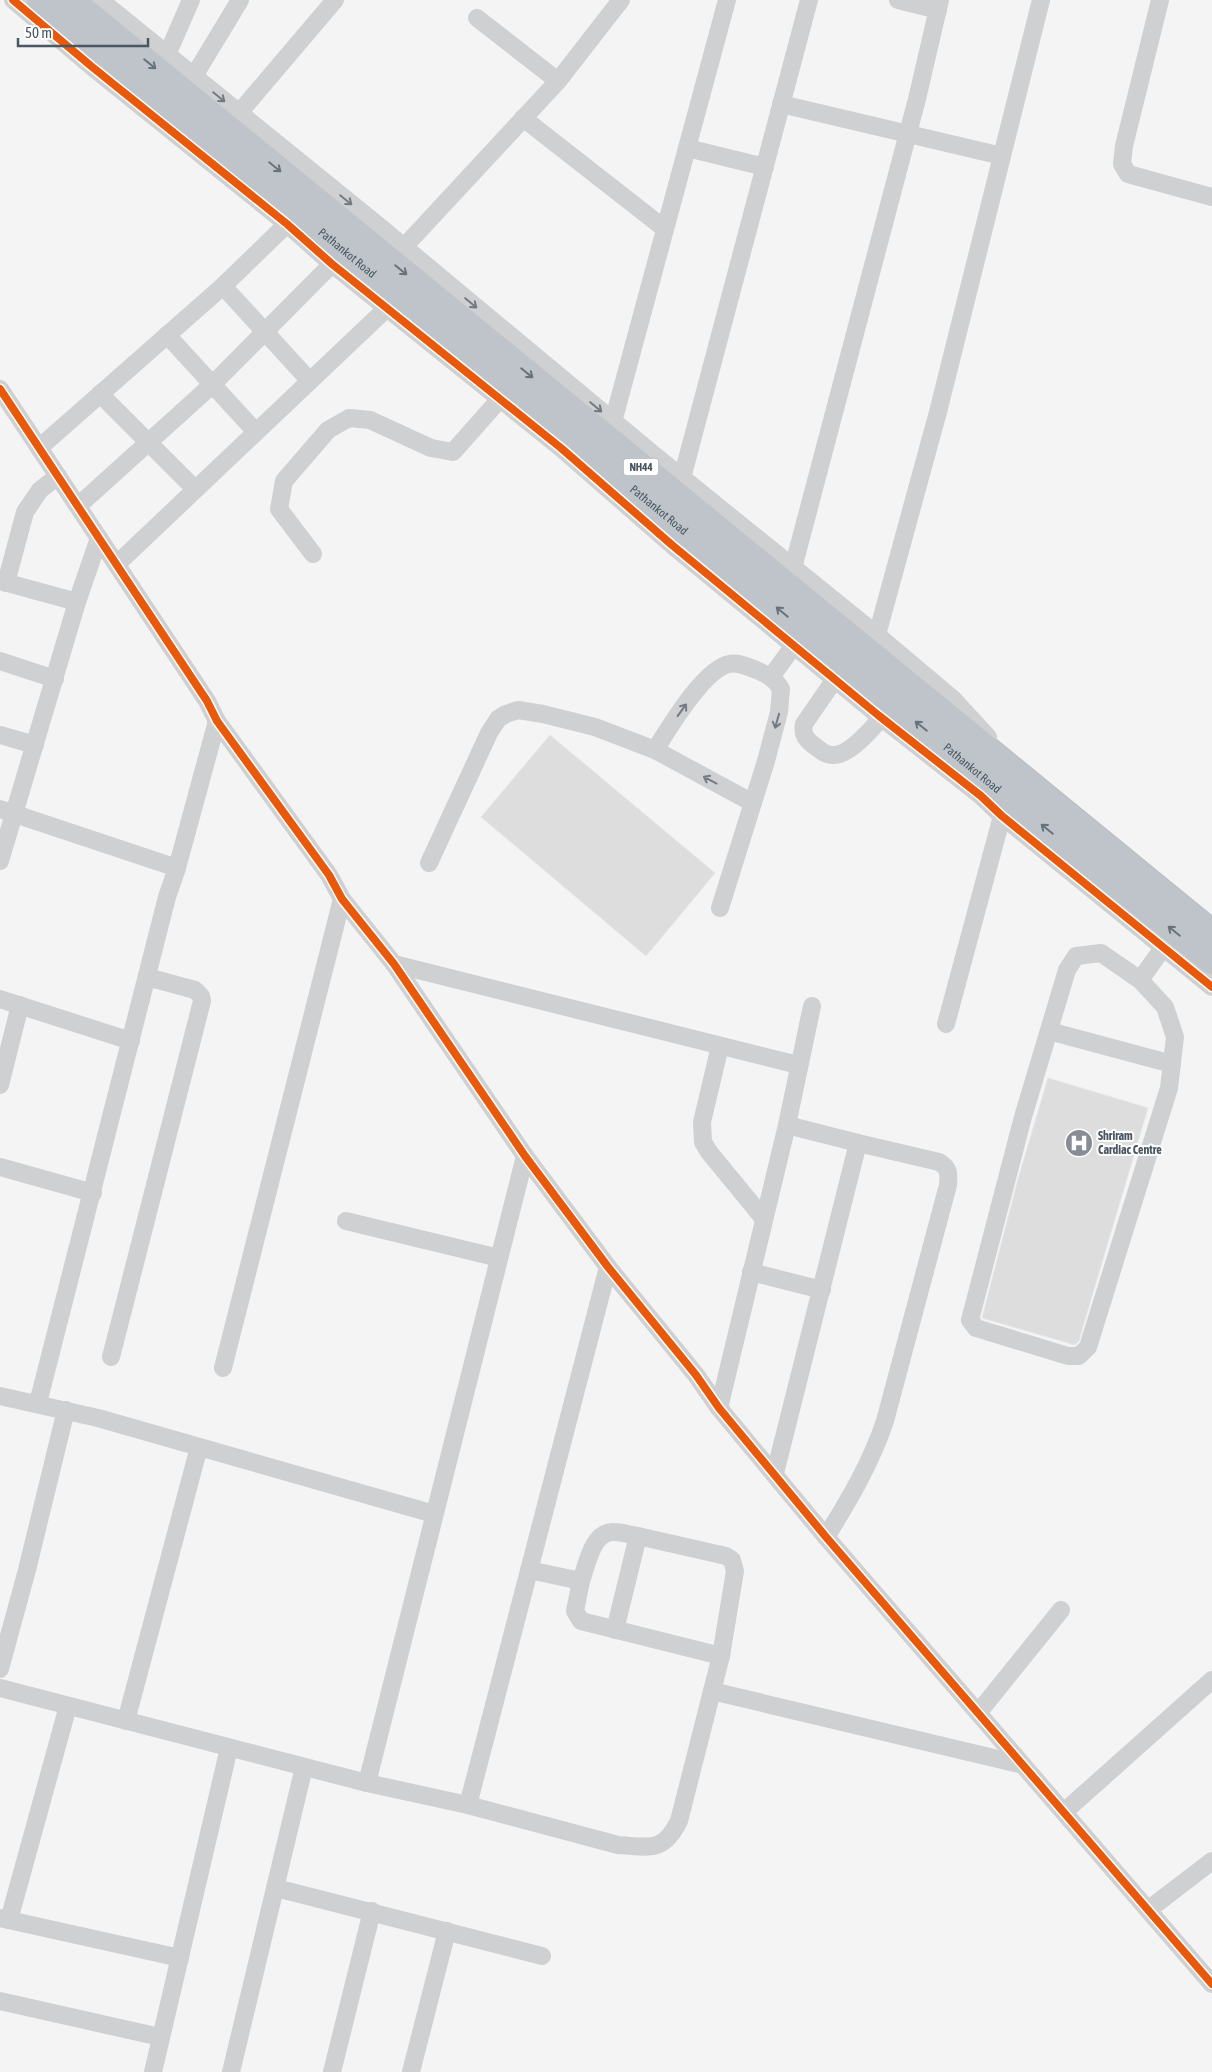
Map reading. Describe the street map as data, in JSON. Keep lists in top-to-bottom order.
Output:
{
  "streets": {
    "highway": ["Pathankot Road", "NH44"]
  },
  "places": {
    "hospital": ["Shriram Cardiac Centre"]
  },
  "scale_bar": "50 m"
}
